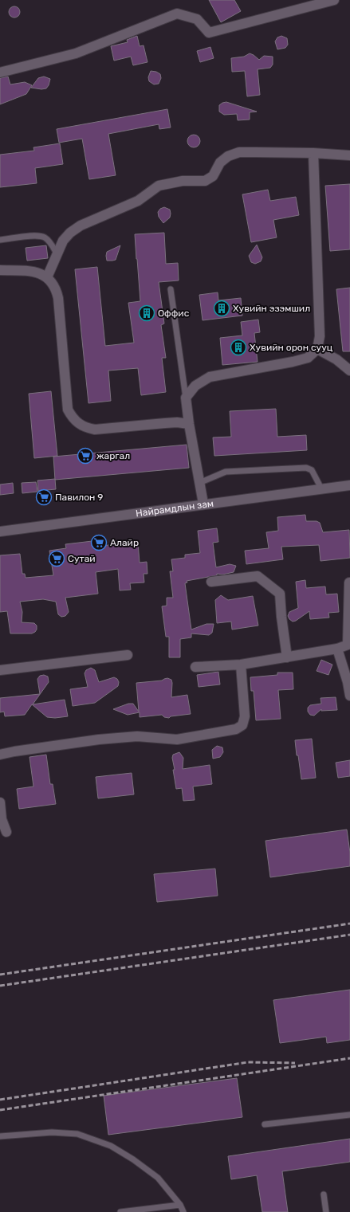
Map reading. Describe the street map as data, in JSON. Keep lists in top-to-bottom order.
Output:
{
  "streets": {
    "street": ["Найрамдлын зам"]
  },
  "places": {
    "building": ["Хувийн эзэмшил", "Оффис", "Хувийн орон сууц"],
    "supermarket": [
      "жаргал",
      "Павилон 9",
      "Алайр",
      "Сутай"
    ]
  }
}
